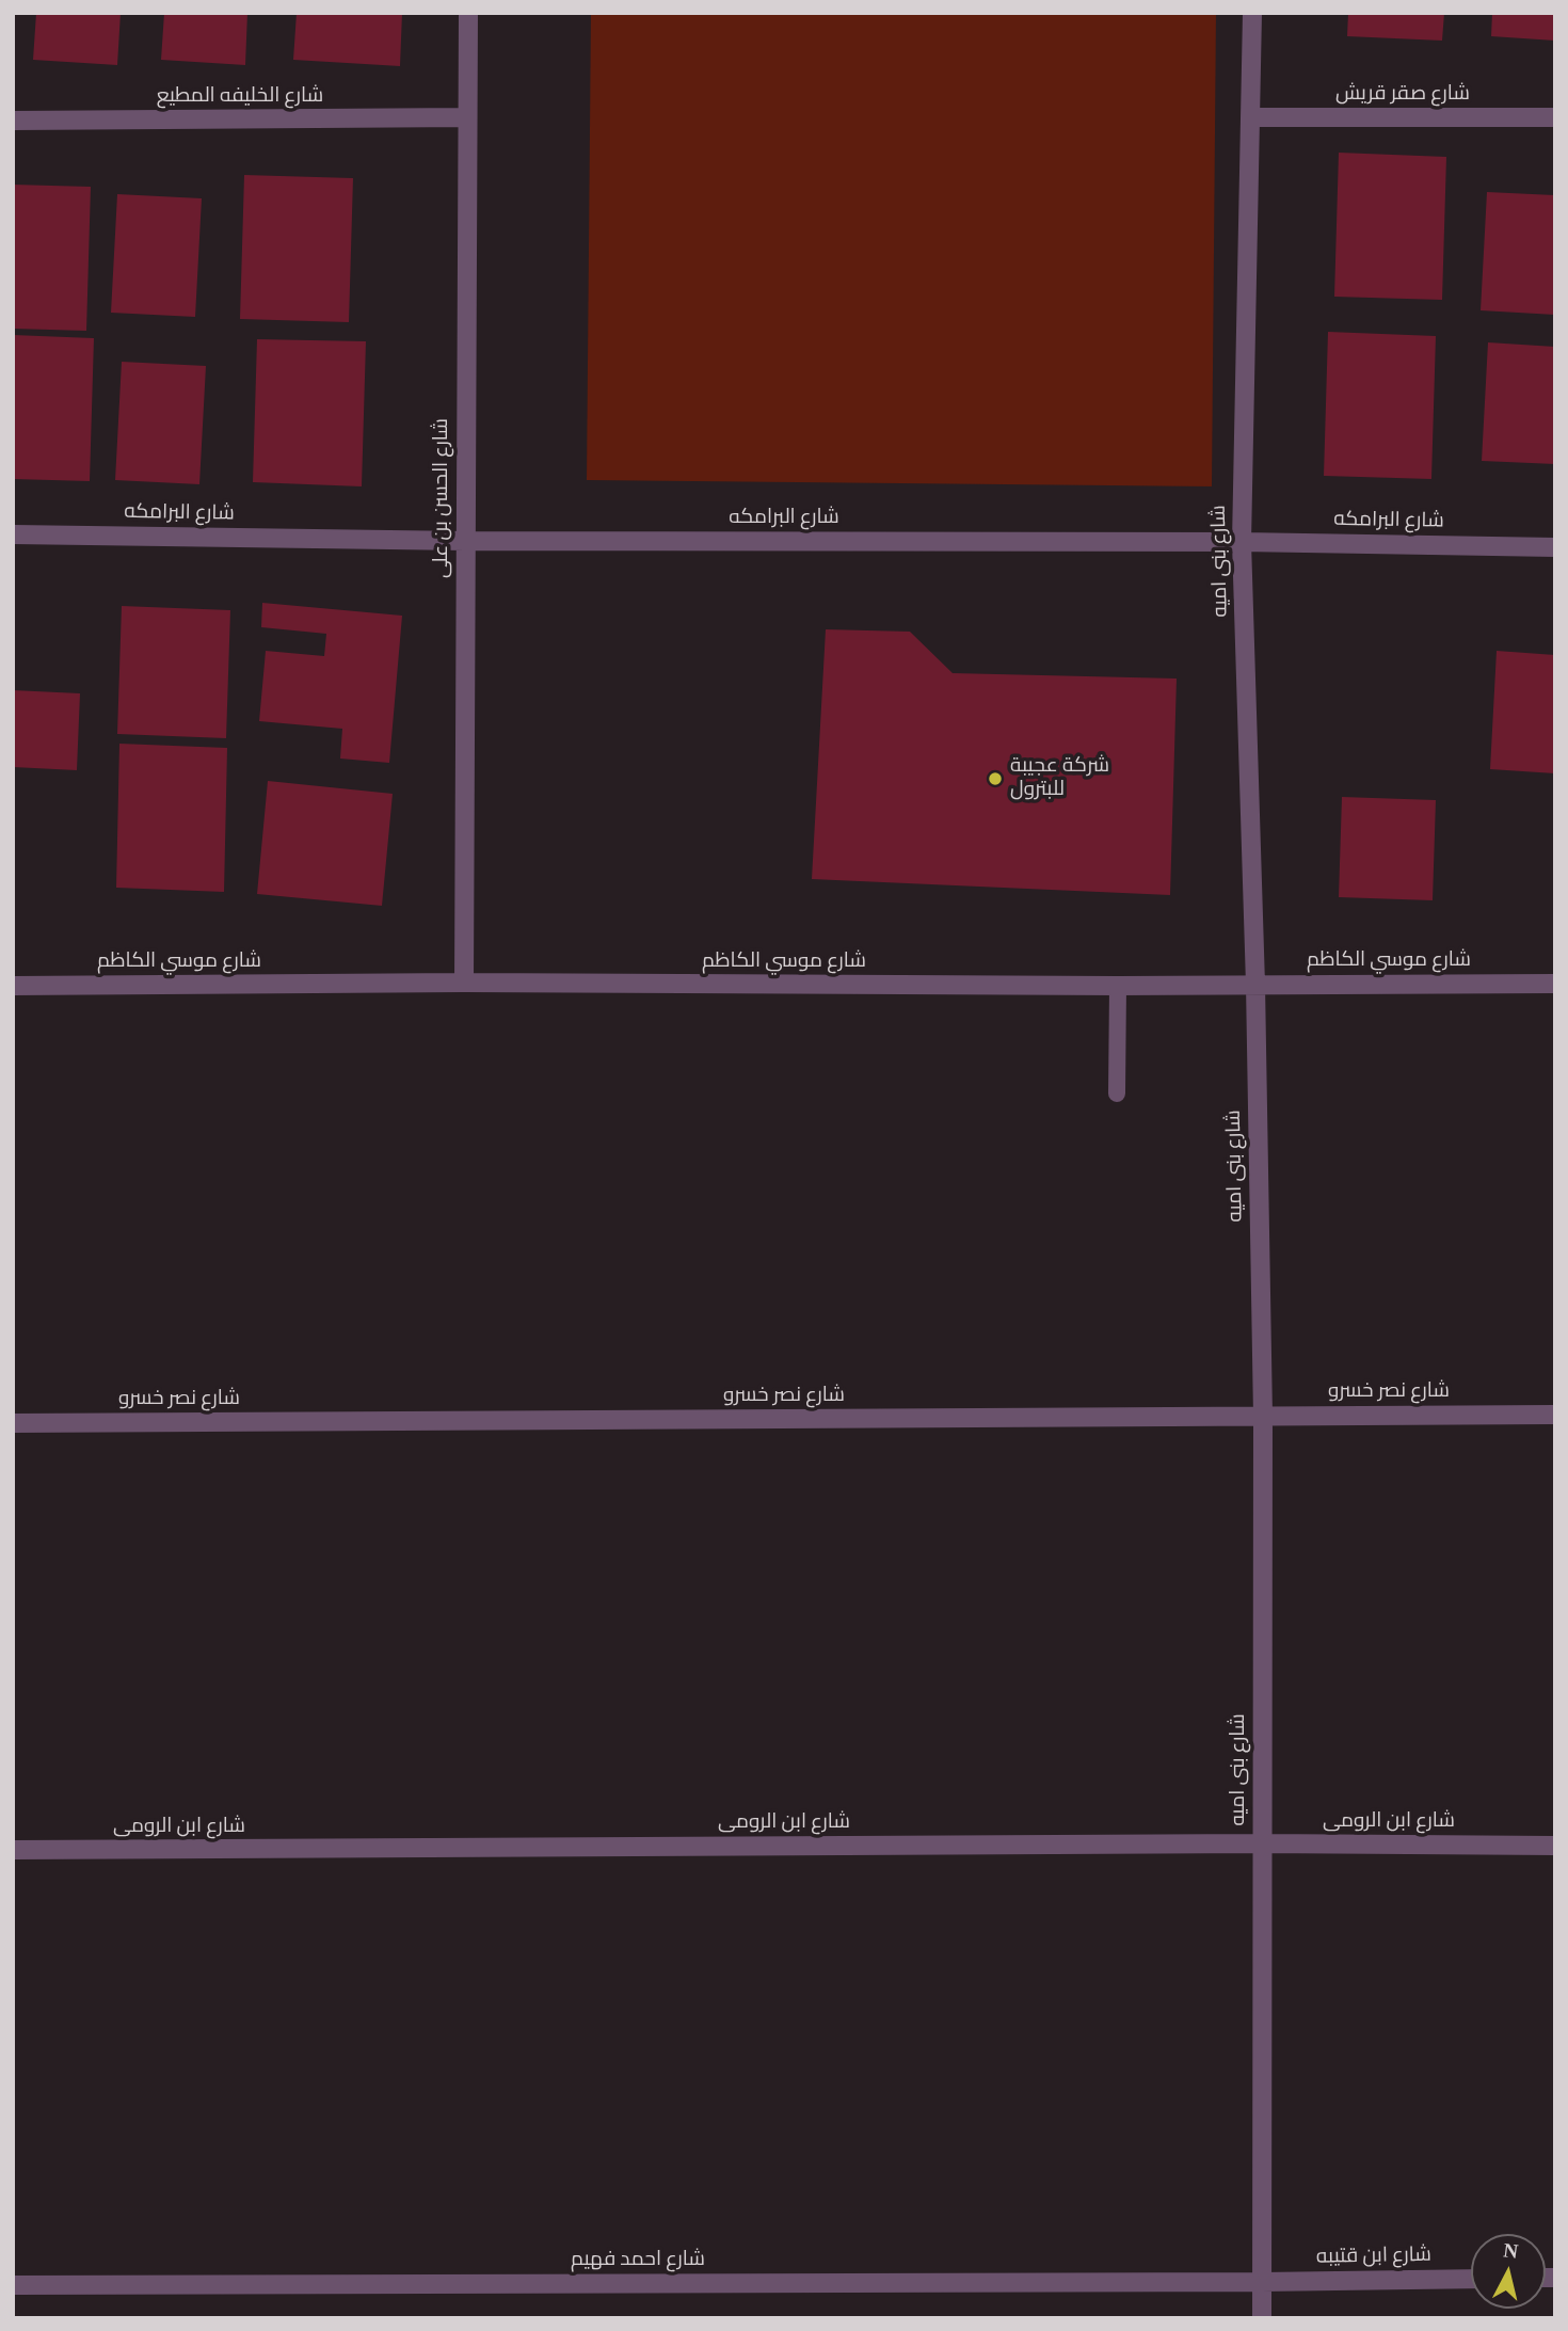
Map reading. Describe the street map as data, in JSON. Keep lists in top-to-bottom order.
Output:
{
  "streets": {
    "street": [
      "شارع صقر قريش",
      "شارع الخليفه المطيع",
      "شارع الحسن بن على",
      "شارع البرامكه",
      "شارع بنى اميه",
      "شارع موسي الكاظم",
      "شارع نصر خسرو",
      "شارع ابن الرومى",
      "شارع ابن قتيبه",
      "شارع احمد فهيم"
    ]
  },
  "crossings": [
    ["شارع صقر قريش", "شارع بنى اميه"],
    ["شارع الخليفه المطيع", "شارع الحسن بن على"],
    ["شارع الحسن بن على", "شارع البرامكه"],
    ["شارع الحسن بن على", "شارع موسي الكاظم"],
    ["شارع البرامكه", "شارع بنى اميه"],
    ["شارع بنى اميه", "شارع موسي الكاظم"],
    ["شارع بنى اميه", "شارع نصر خسرو"],
    ["شارع بنى اميه", "شارع ابن الرومى"],
    ["شارع بنى اميه", "شارع ابن قتيبه"],
    ["شارع بنى اميه", "شارع احمد فهيم"],
    ["شارع ابن قتيبه", "شارع احمد فهيم"]
  ],
  "places": ["شركة عجيبة للبترول"],
  "north": "top"
}
